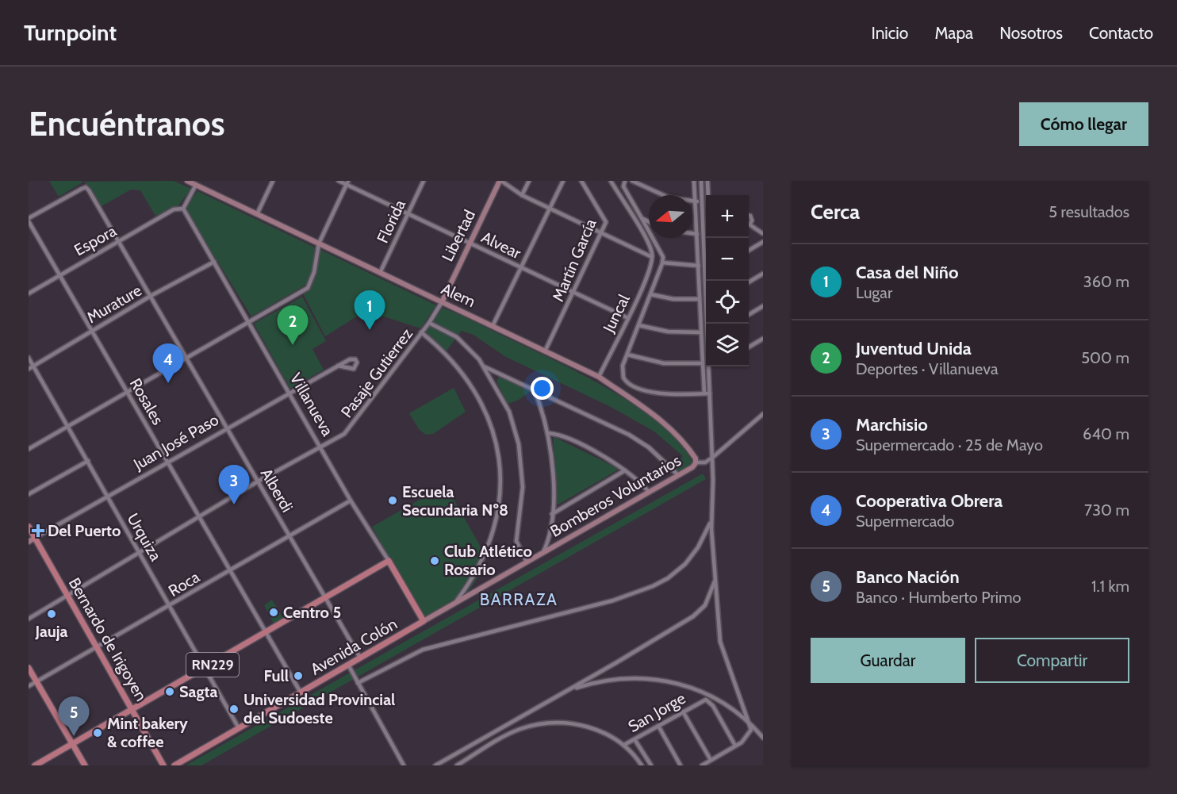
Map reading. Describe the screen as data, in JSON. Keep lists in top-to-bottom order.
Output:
{
  "streets": {
    "main road": [
      "Libertad",
      "Alem",
      "Villanueva",
      "Juan José Paso",
      "Bomberos Voluntarios",
      "Bernardo de Irigoyen",
      "Avenida Colón",
      "RN229"
    ],
    "street": [
      "Florida",
      "Espora",
      "Alvear",
      "Martín García",
      "Murature",
      "Juncal",
      "Pasaje Gutierrez",
      "Rosales",
      "Alberdi",
      "Urquiza",
      "Roca",
      "San Jorge"
    ]
  },
  "crossings": [
    ["Florida", "Alvear"],
    ["Florida", "Alem"],
    ["Libertad", "Alvear"],
    ["Libertad", "Alem"],
    ["Libertad", "Pasaje Gutierrez"],
    ["Espora", "Rosales"],
    ["Espora", "Villanueva"],
    ["Espora", "Alberdi"],
    ["Alvear", "Martín García"],
    ["Alvear", "Juncal"],
    ["Martín García", "Alem"],
    ["Alem", "Juncal"],
    ["Alem", "Pasaje Gutierrez"],
    ["Alem", "Bomberos Voluntarios"],
    ["Murature", "Rosales"],
    ["Murature", "Villanueva"],
    ["Murature", "Alberdi"],
    ["Murature", "Urquiza"],
    ["Pasaje Gutierrez", "Rosales"],
    ["Pasaje Gutierrez", "Villanueva"],
    ["Pasaje Gutierrez", "Alberdi"],
    ["Pasaje Gutierrez", "Urquiza"],
    ["Pasaje Gutierrez", "Bernardo de Irigoyen"],
    ["Rosales", "Juan José Paso"],
    ["Rosales", "Alberdi"],
    ["Rosales", "Roca"],
    ["Rosales", "Avenida Colón"],
    ["Rosales", "RN229"],
    ["Villanueva", "Juan José Paso"],
    ["Villanueva", "Bomberos Voluntarios"],
    ["Villanueva", "Roca"],
    ["Villanueva", "Avenida Colón"],
    ["Villanueva", "RN229"],
    ["Juan José Paso", "Alberdi"],
    ["Juan José Paso", "Urquiza"],
    ["Juan José Paso", "Bernardo de Irigoyen"],
    ["Alberdi", "Roca"],
    ["Alberdi", "Avenida Colón"],
    ["Alberdi", "RN229"],
    ["Bomberos Voluntarios", "Avenida Colón"],
    ["Urquiza", "Roca"],
    ["Urquiza", "Avenida Colón"],
    ["Urquiza", "RN229"],
    ["Roca", "Bernardo de Irigoyen"],
    ["Bernardo de Irigoyen", "RN229"]
  ],
  "districts": ["BARRAZA"],
  "places": {
    "other": [
      "Escuela Secundaria Nº8",
      "Club Atlético Rosario",
      "Centro 5",
      "Jauja",
      "Full",
      "Sagta",
      "Universidad Provincial del Sudoeste",
      "Mint bakery & coffee"
    ],
    "health": ["Del Puerto"]
  },
  "north": "left",
  "page": {
    "header": "Turnpoint",
    "nav": [
      "Inicio",
      "Mapa",
      "Nosotros",
      "Contacto"
    ],
    "buttons": [
      "Cómo llegar",
      ["Guardar", "Compartir"]
    ],
    "title": "Encuéntranos",
    "heading": ["Cerca", "5 resultados"],
    "map_buttons": ["+", "−"],
    "list": [
      {
        "mark": "1",
        "name": "Casa del Niño",
        "note": "Lugar",
        "value": "360 m"
      },
      {
        "mark": "2",
        "name": "Juventud Unida",
        "note": "Deportes · Villanueva",
        "value": "500 m"
      },
      {
        "mark": "3",
        "name": "Marchisio",
        "note": "Supermercado · 25 de Mayo",
        "value": "640 m"
      },
      {
        "mark": "4",
        "name": "Cooperativa Obrera",
        "note": "Supermercado",
        "value": "730 m"
      },
      {
        "mark": "5",
        "name": "Banco Nación",
        "note": "Banco · Humberto Primo",
        "value": "1.1 km"
      }
    ],
    "pins": [
      "1",
      "2",
      "4",
      "3",
      "5"
    ]
  }
}
